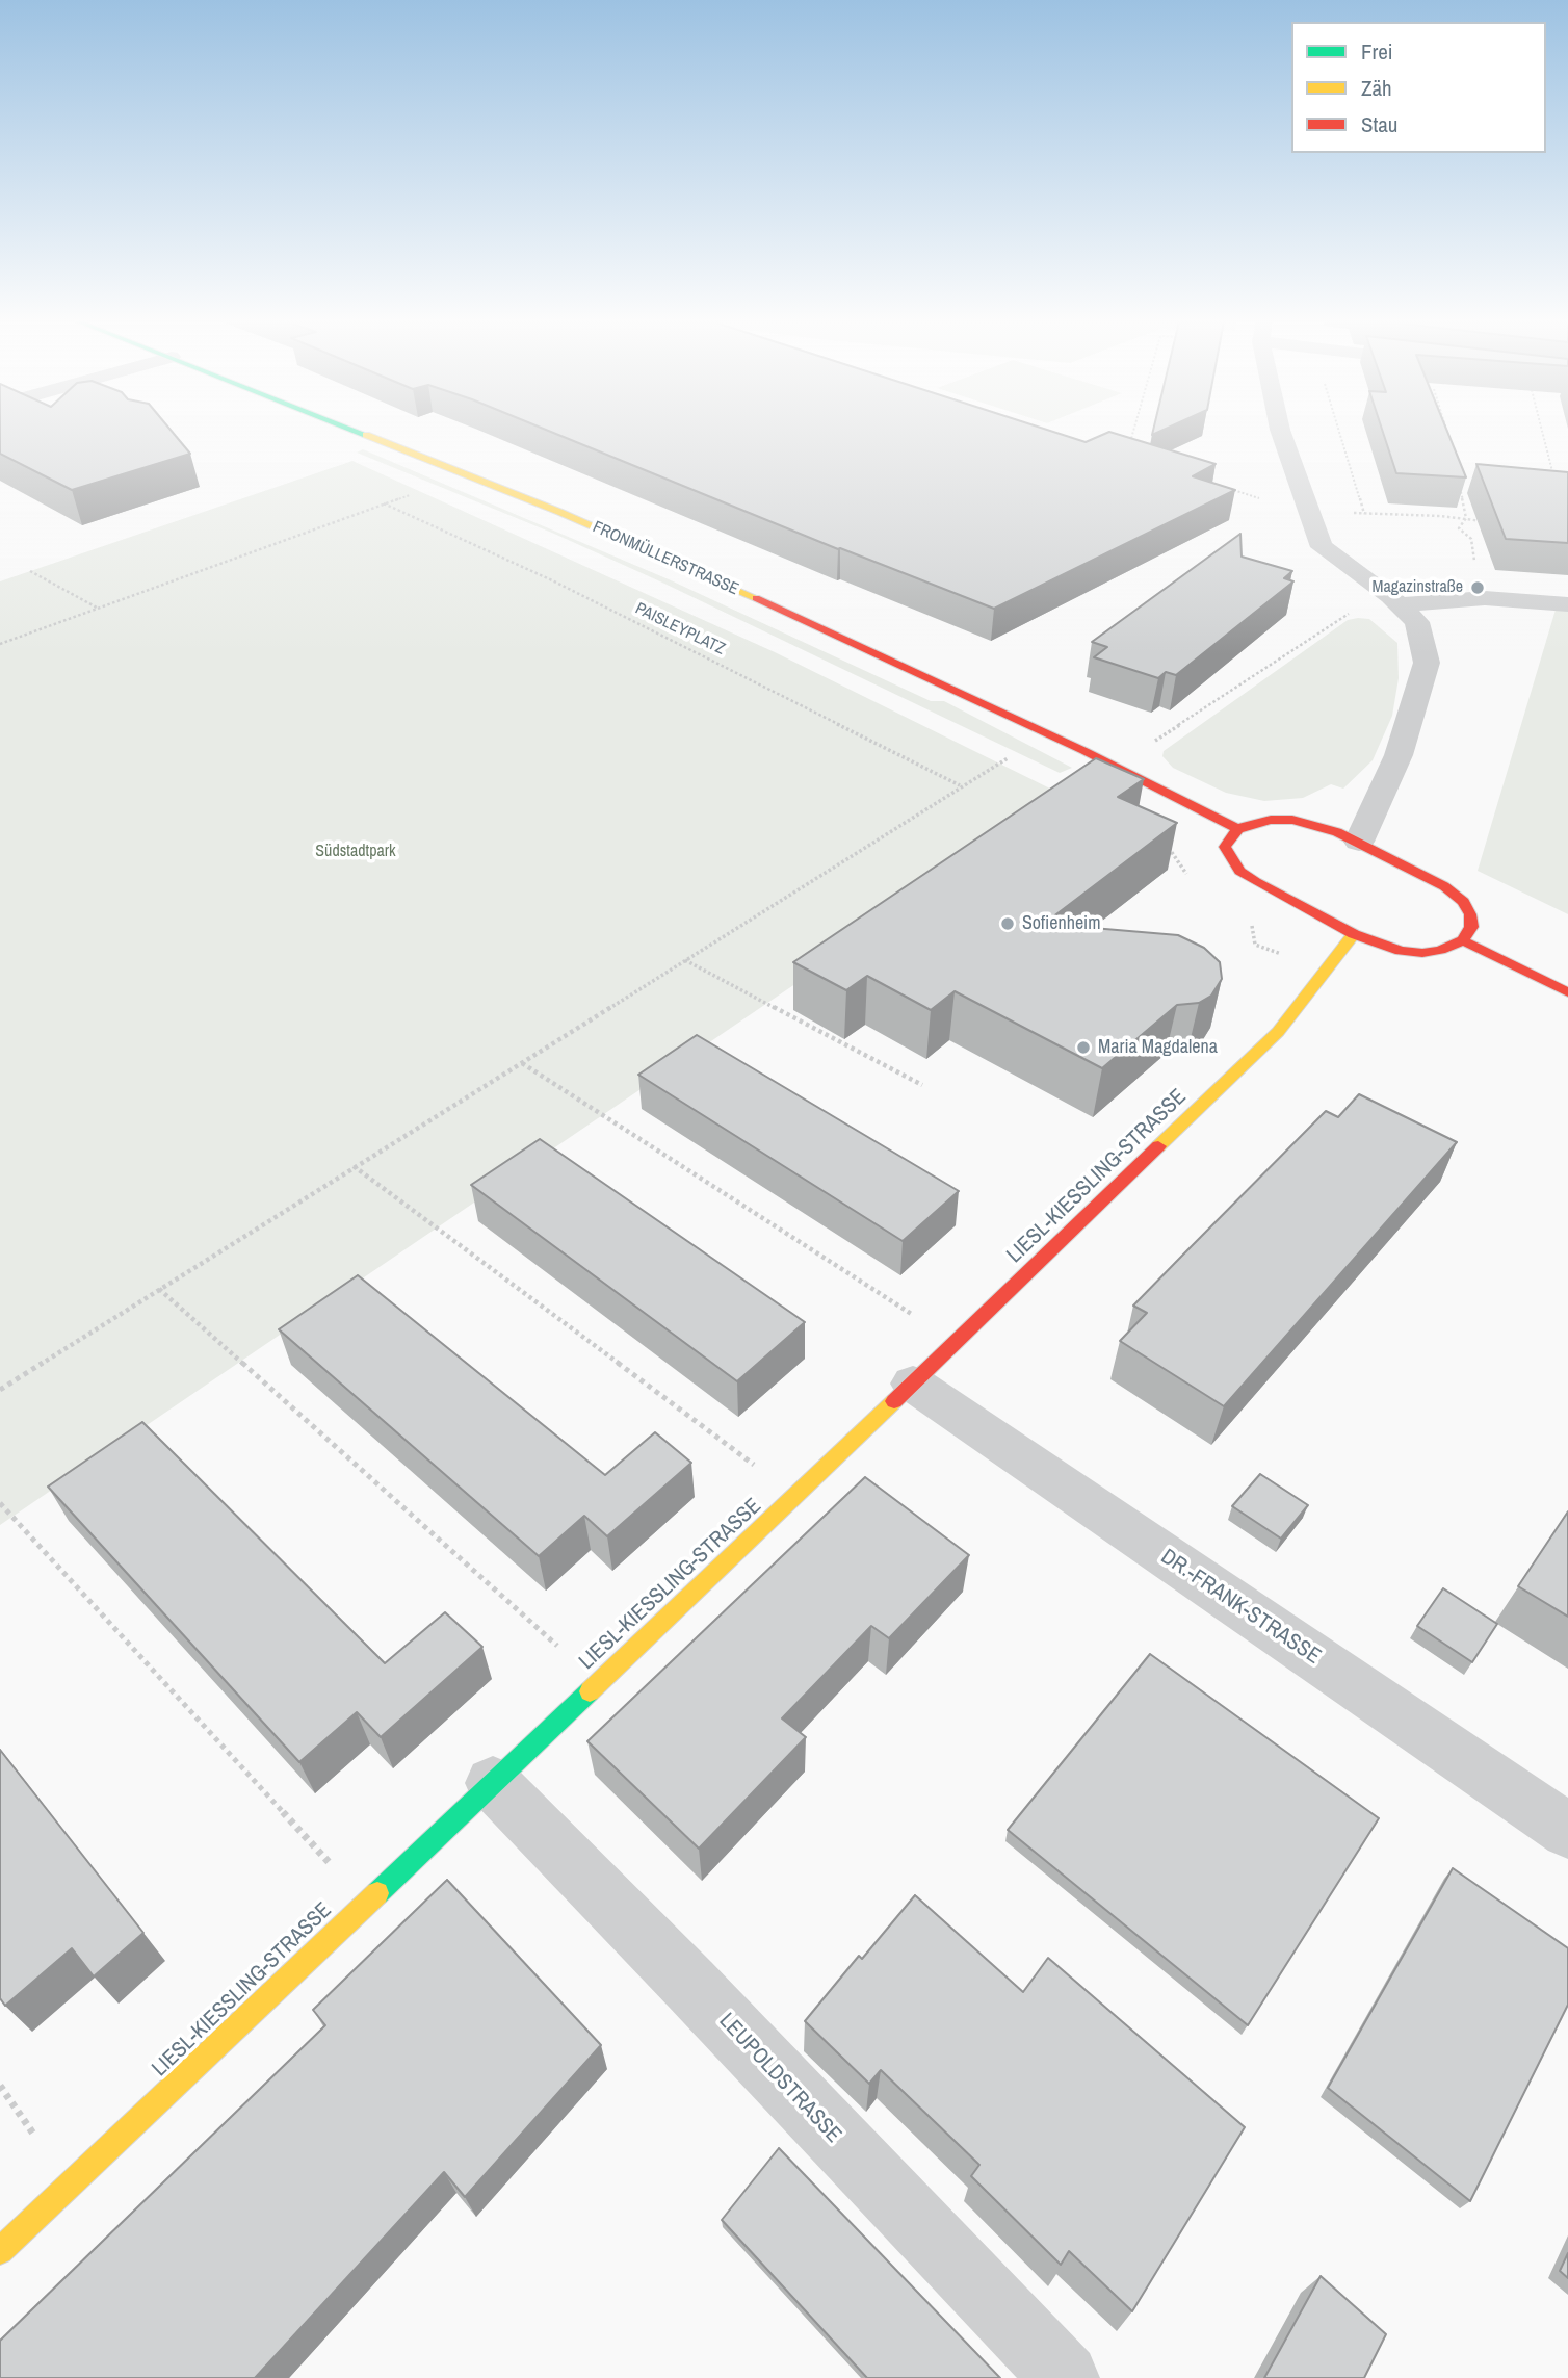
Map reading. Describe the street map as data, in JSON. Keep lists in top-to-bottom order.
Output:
{
  "streets": {
    "main road": ["FRONMÜLLERSTRASSE", "LIESL-KIESSLING-STRASSE"],
    "street": ["DR.-FRANK-STRASSE", "LEUPOLDSTRASSE"],
    "path": ["PAISLEYPLATZ"]
  },
  "crossings": [
    ["LIESL-KIESSLING-STRASSE", "DR.-FRANK-STRASSE"],
    ["LIESL-KIESSLING-STRASSE", "LEUPOLDSTRASSE"]
  ],
  "parks": ["Südstadtpark"],
  "places": ["Magazinstraße", "Sofienheim", "Maria Magdalena"],
  "legend": ["Frei", "Zäh", "Stau"]
}
